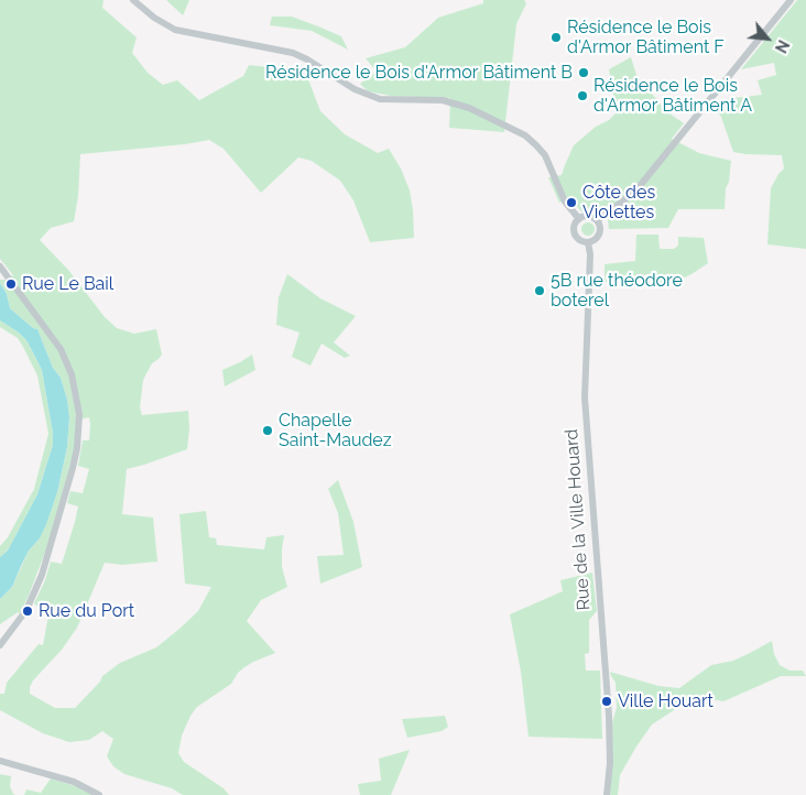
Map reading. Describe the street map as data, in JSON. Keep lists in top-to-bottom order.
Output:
{
  "streets": {
    "street": ["Rue de la Ville Houard"]
  },
  "places": [
    "Résidence le Bois d'Armor Bâtiment F",
    "Résidence le Bois d'Armor Bâtiment B",
    "Résidence le Bois d'Armor Bâtiment A",
    "Côte des Violettes",
    "Rue Le Bail",
    "5B rue théodore boterel",
    "Chapelle Saint-Maudez",
    "Rue du Port",
    "Ville Houart"
  ],
  "north": "bottom right"
}
